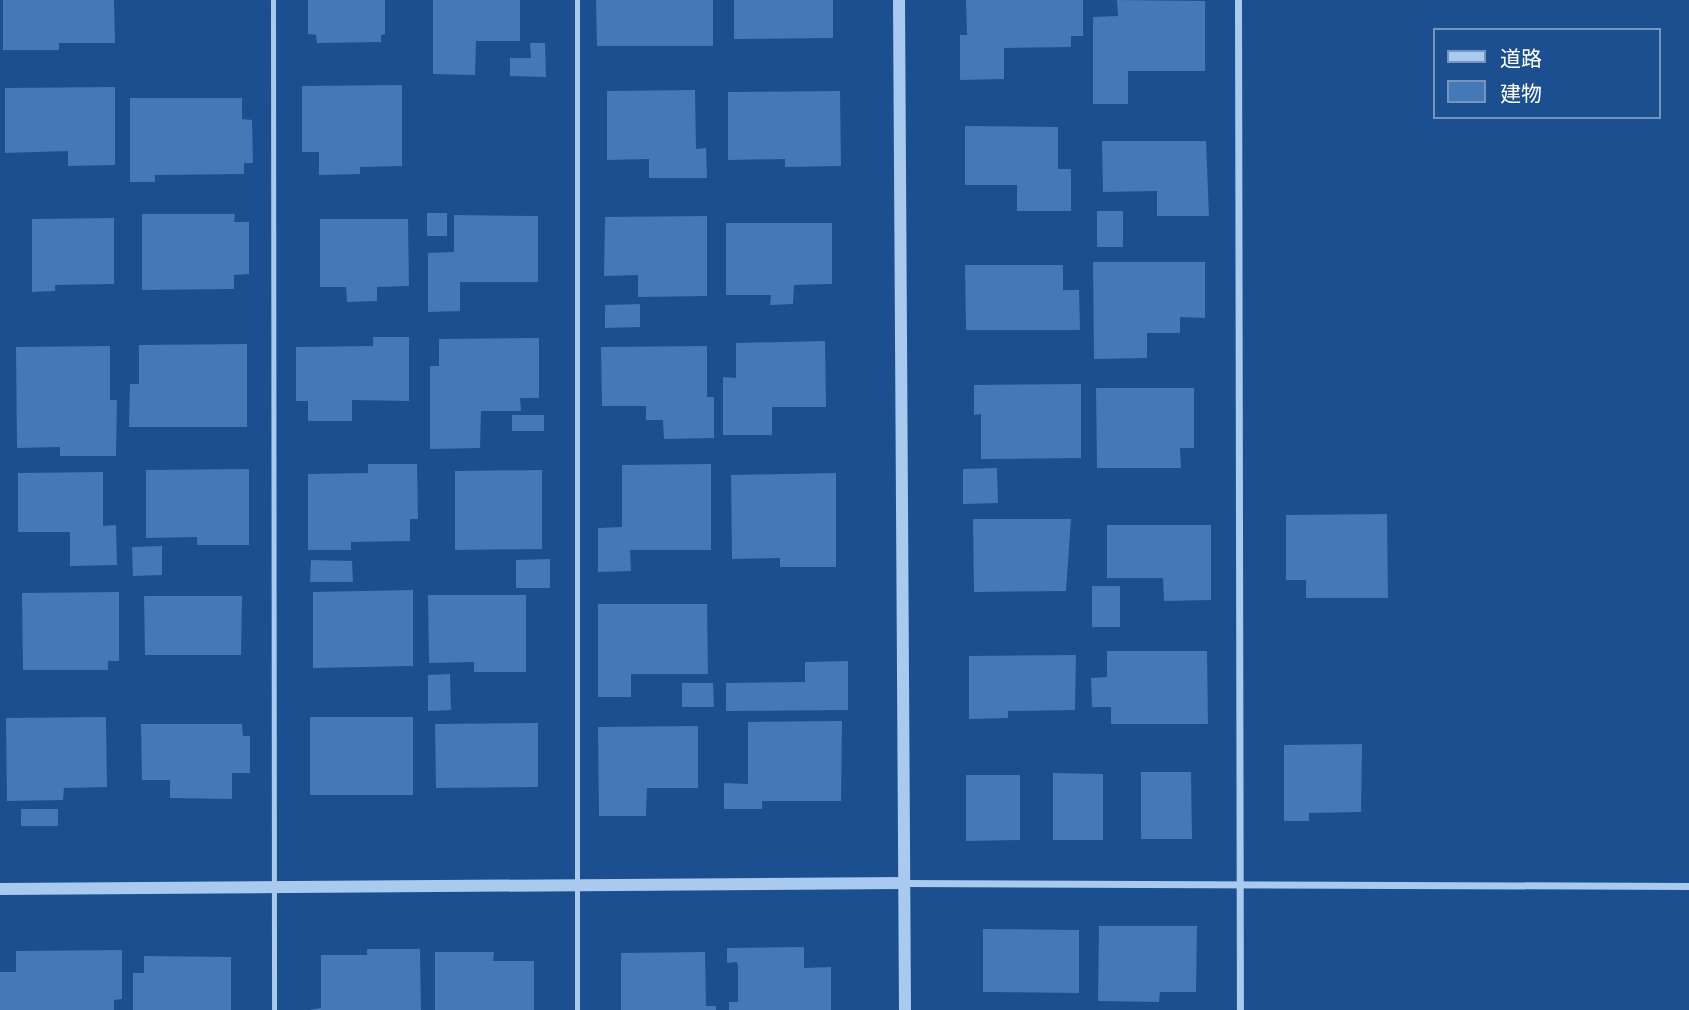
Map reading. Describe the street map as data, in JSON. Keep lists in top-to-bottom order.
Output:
{
  "legend": ["道路", "建物"]
}
